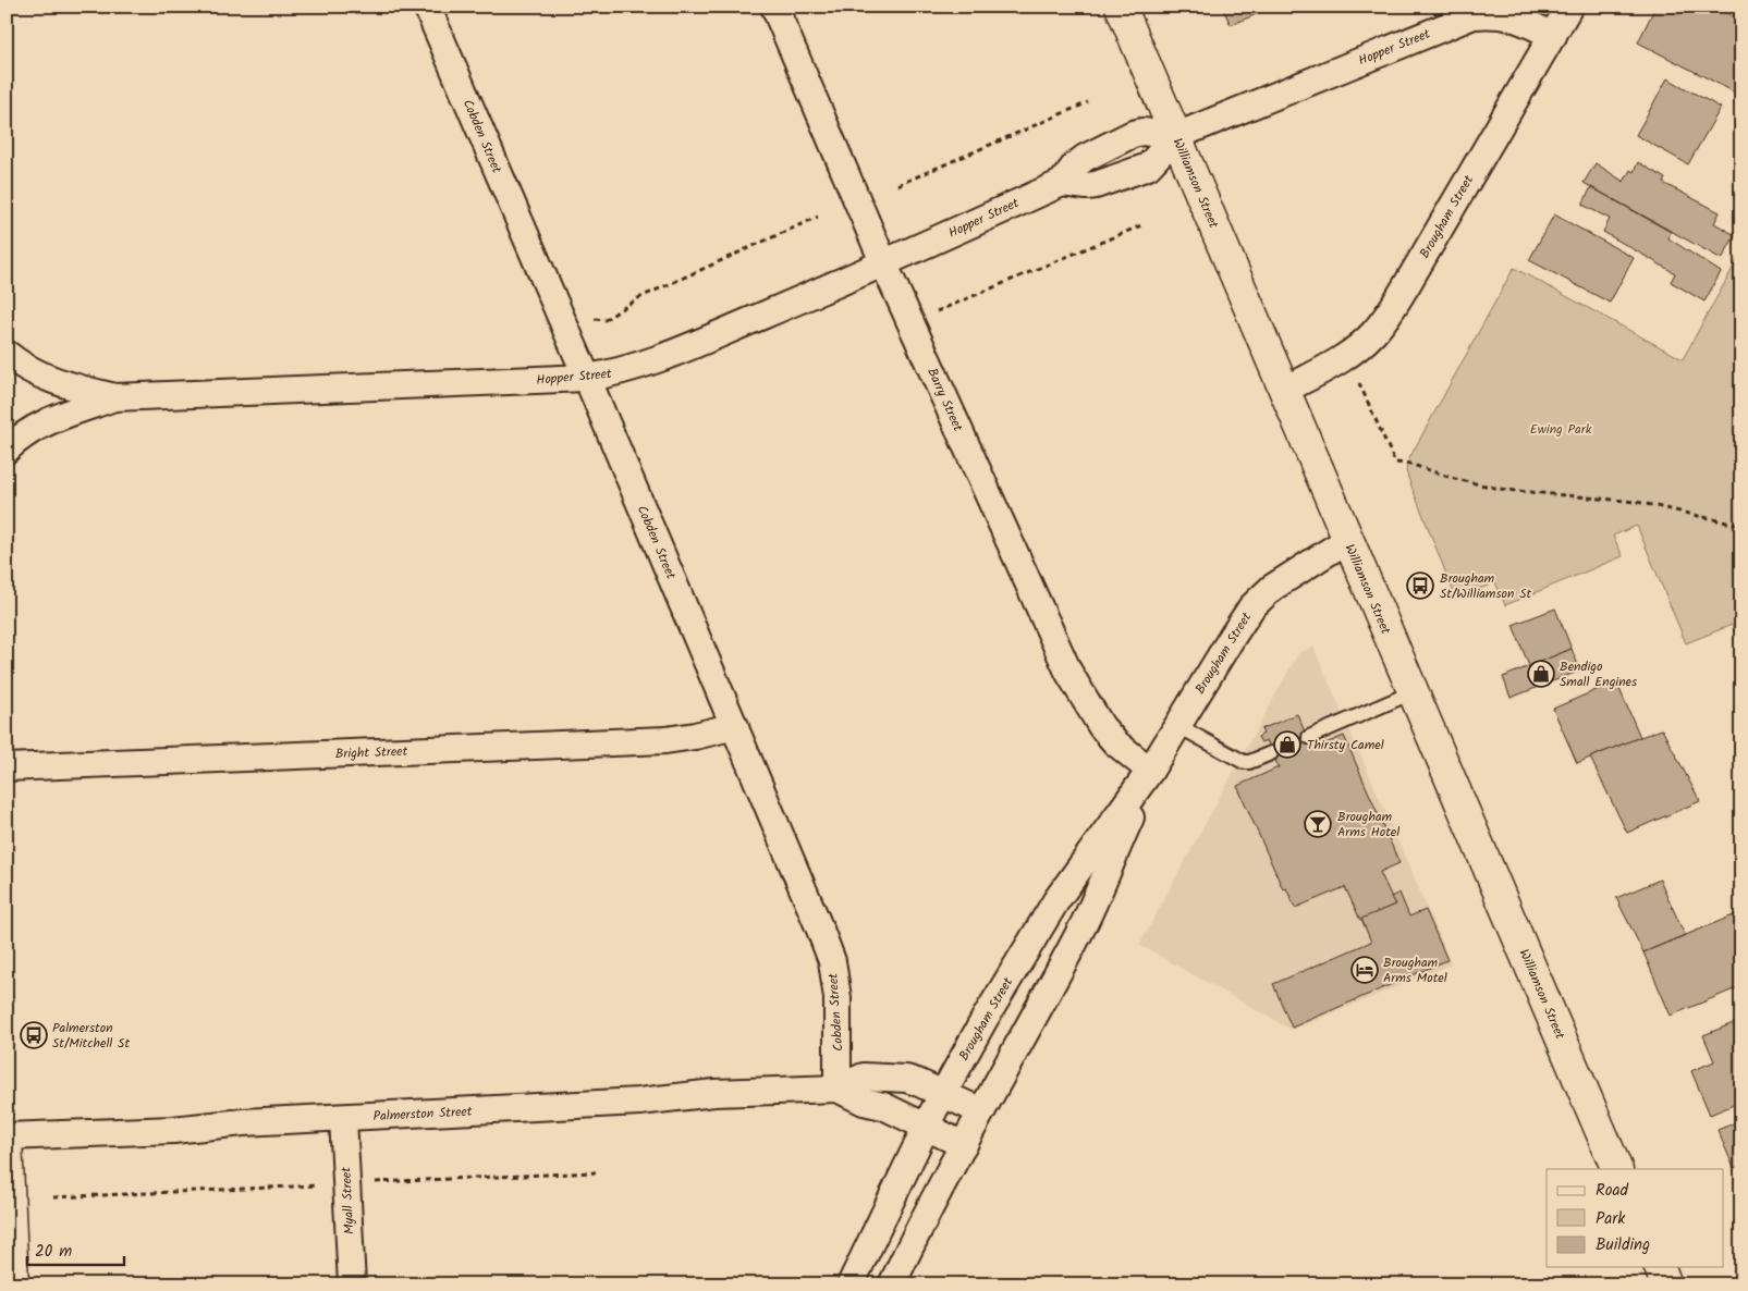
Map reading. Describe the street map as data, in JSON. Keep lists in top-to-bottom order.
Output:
{
  "streets": {
    "street": [
      "Hopper Street",
      "Cobden Street",
      "Williamson Street",
      "Brougham Street",
      "Barry Street",
      "Bright Street",
      "Palmerston Street",
      "Myall Street"
    ]
  },
  "crossings": [
    ["Hopper Street", "Cobden Street"],
    ["Hopper Street", "Williamson Street"],
    ["Hopper Street", "Brougham Street"],
    ["Hopper Street", "Barry Street"],
    ["Cobden Street", "Bright Street"],
    ["Cobden Street", "Palmerston Street"],
    ["Williamson Street", "Brougham Street"],
    ["Brougham Street", "Barry Street"],
    ["Brougham Street", "Palmerston Street"],
    ["Palmerston Street", "Myall Street"]
  ],
  "parks": ["Ewing Park"],
  "places": {
    "bus stop": ["Brougham St/Williamson St", "Palmerston St/Mitchell St"],
    "shop": ["Bendigo Small Engines", "Thirsty Camel"],
    "bar": ["Brougham Arms Hotel"],
    "hotel": ["Brougham Arms Motel"]
  },
  "legend": ["Road", "Park", "Building"],
  "scale_bar": "20 m"
}
